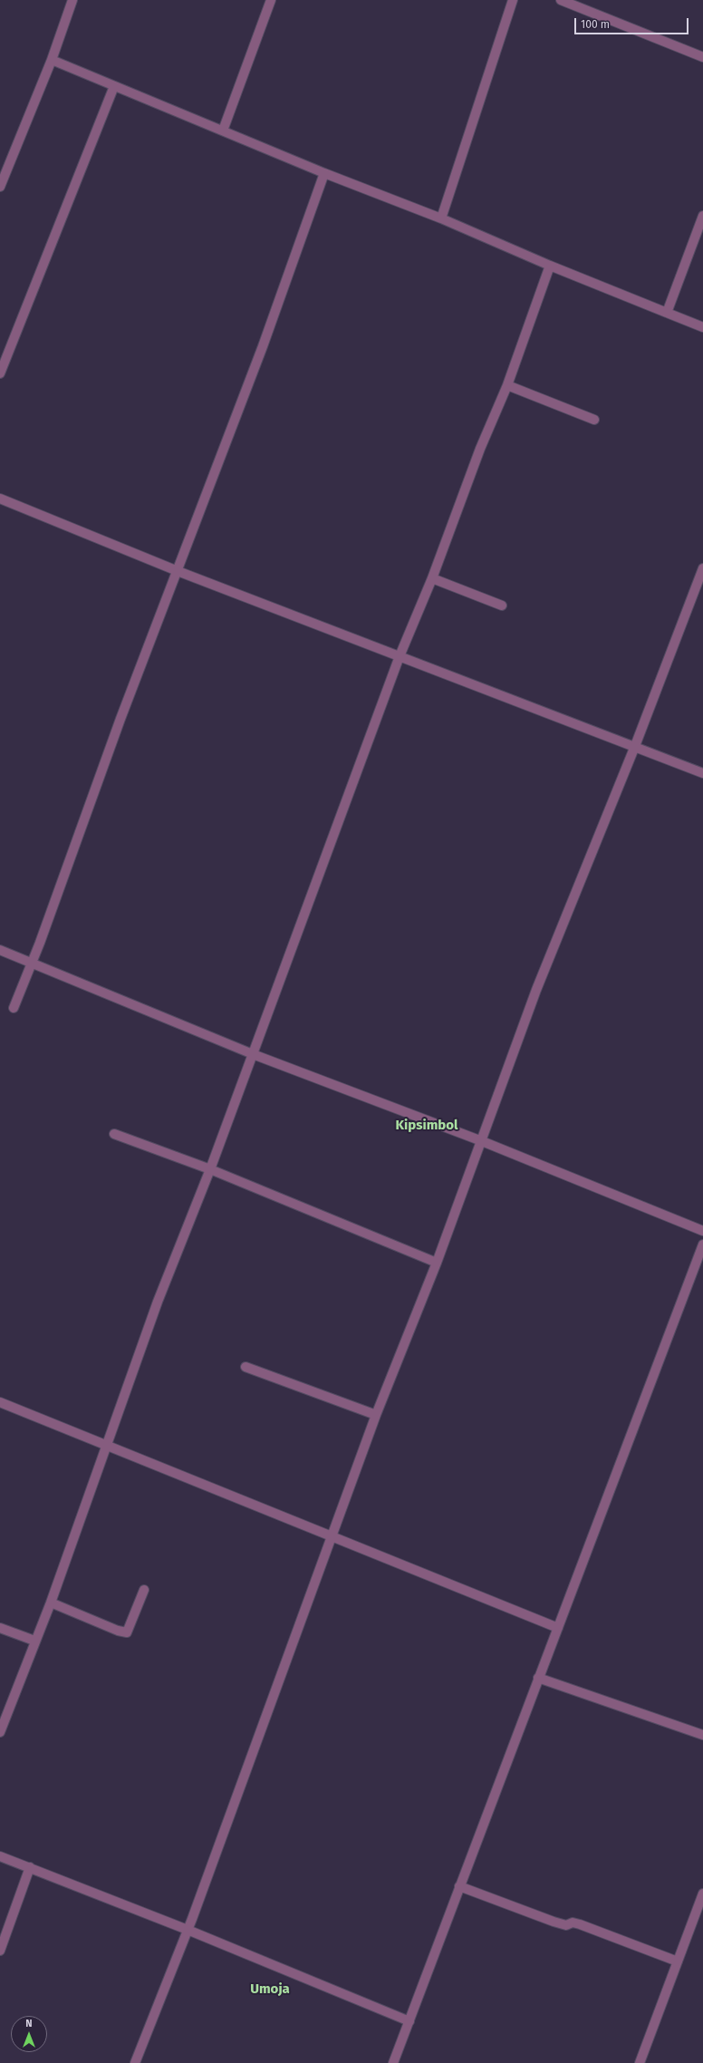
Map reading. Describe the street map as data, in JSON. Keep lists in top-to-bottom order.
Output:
{
  "districts": ["Kipsimbol", "Umoja"],
  "scale_bar": "100 m",
  "north": "top"
}
